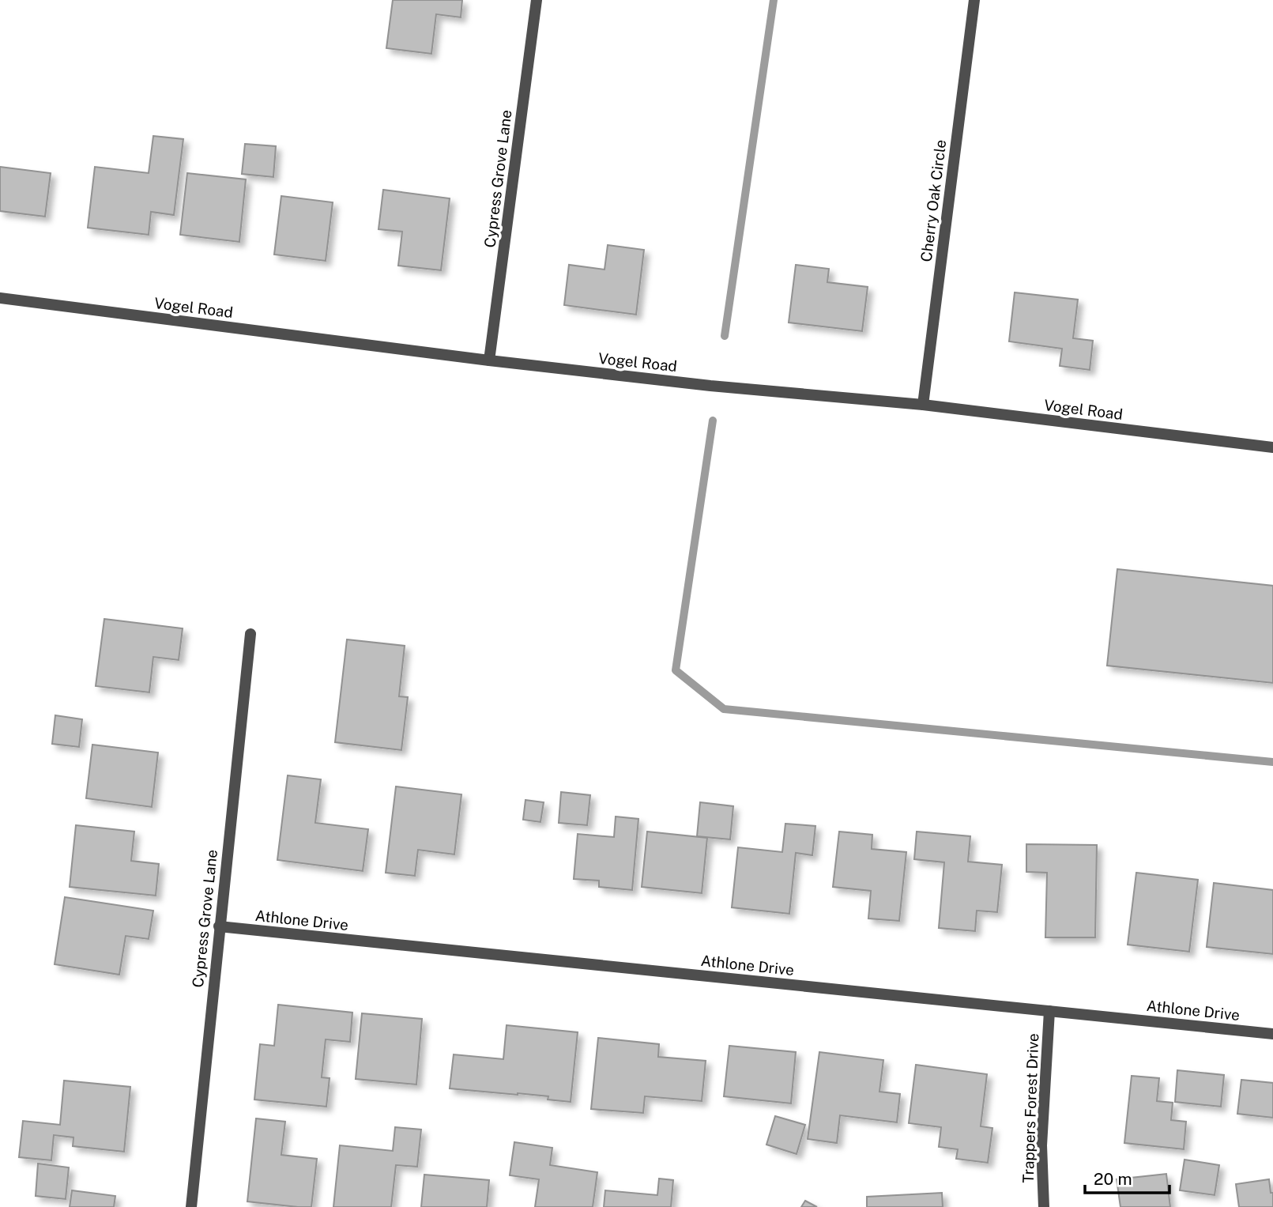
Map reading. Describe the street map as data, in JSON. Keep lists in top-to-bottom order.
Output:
{
  "streets": {
    "street": [
      "Cypress Grove Lane",
      "Cherry Oak Circle",
      "Vogel Road",
      "Athlone Drive",
      "Trappers Forest Drive"
    ]
  },
  "crossings": [
    ["Cypress Grove Lane", "Vogel Road"],
    ["Cypress Grove Lane", "Athlone Drive"],
    ["Cherry Oak Circle", "Vogel Road"],
    ["Athlone Drive", "Trappers Forest Drive"]
  ],
  "scale_bar": "20 m"
}
